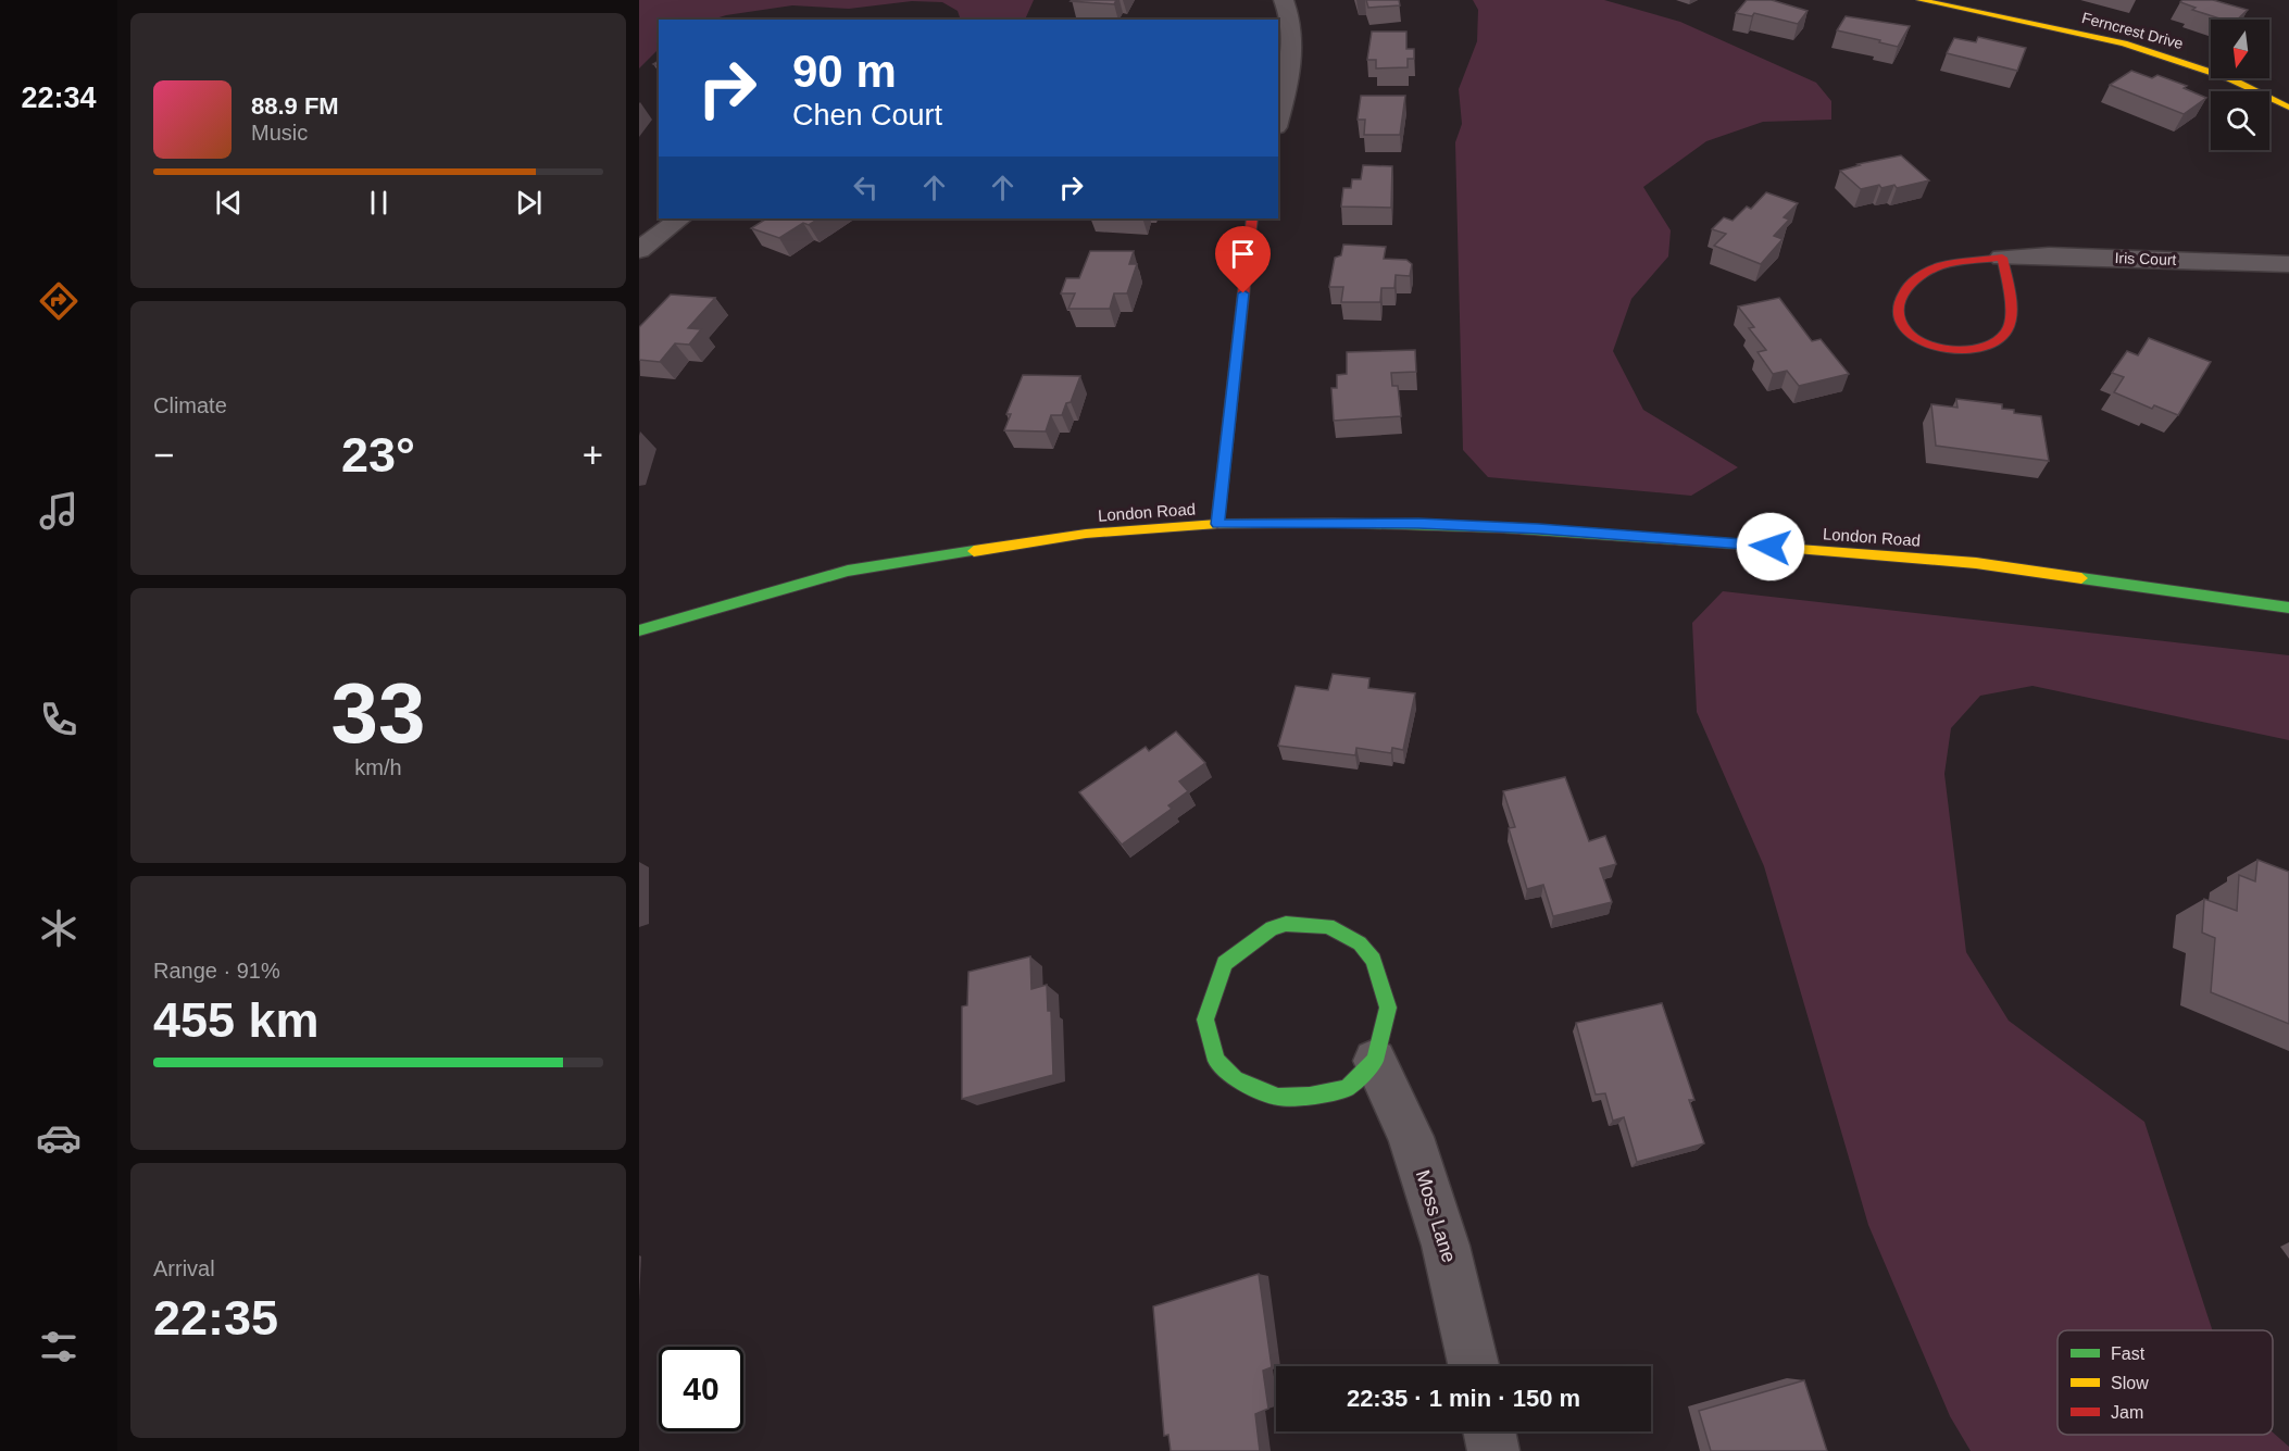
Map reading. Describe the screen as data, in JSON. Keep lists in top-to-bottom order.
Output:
{
  "streets": {
    "street": [
      "Ferncrest Drive",
      "Iris Court",
      "London Road",
      "Moss Lane"
    ]
  },
  "legend": ["Fast", "Slow", "Jam"],
  "north": "bottom",
  "page": {
    "tabs": "22:34",
    "turn": ["90 m", "Chen Court"],
    "song": ["88.9 FM", "Music"],
    "tile": [
      "Climate",
      ["33", "km/h"],
      ["Range · 91%", "455 km"],
      ["Arrival", "22:35"]
    ],
    "heat": ["−", "23°", "+"],
    "limit": "40",
    "trip": "22:35 · 1 min · 150 m"
  }
}
